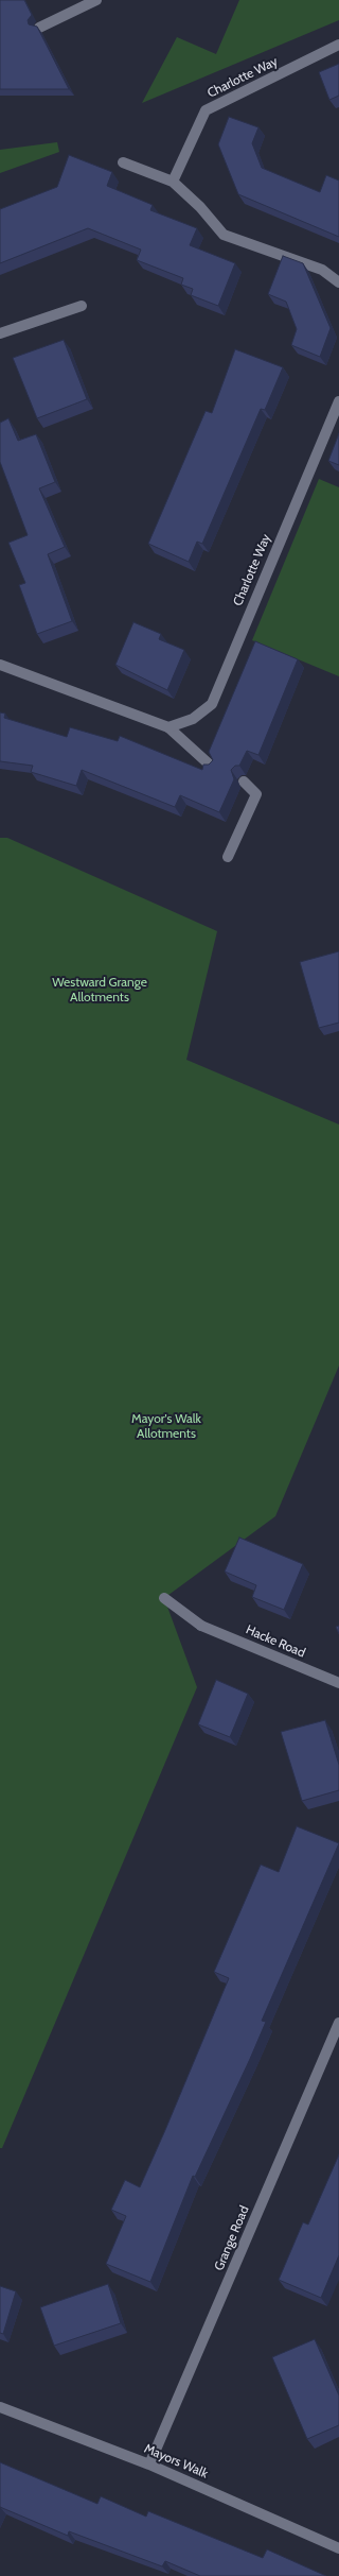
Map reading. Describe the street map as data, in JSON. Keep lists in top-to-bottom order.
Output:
{
  "streets": {
    "street": [
      "Charlotte Way",
      "Hacke Road",
      "Grange Road",
      "Mayors Walk"
    ]
  },
  "crossings": [
    ["Grange Road", "Mayors Walk"]
  ],
  "parks": ["Westward Grange Allotments", "Mayor's Walk Allotments"]
}
